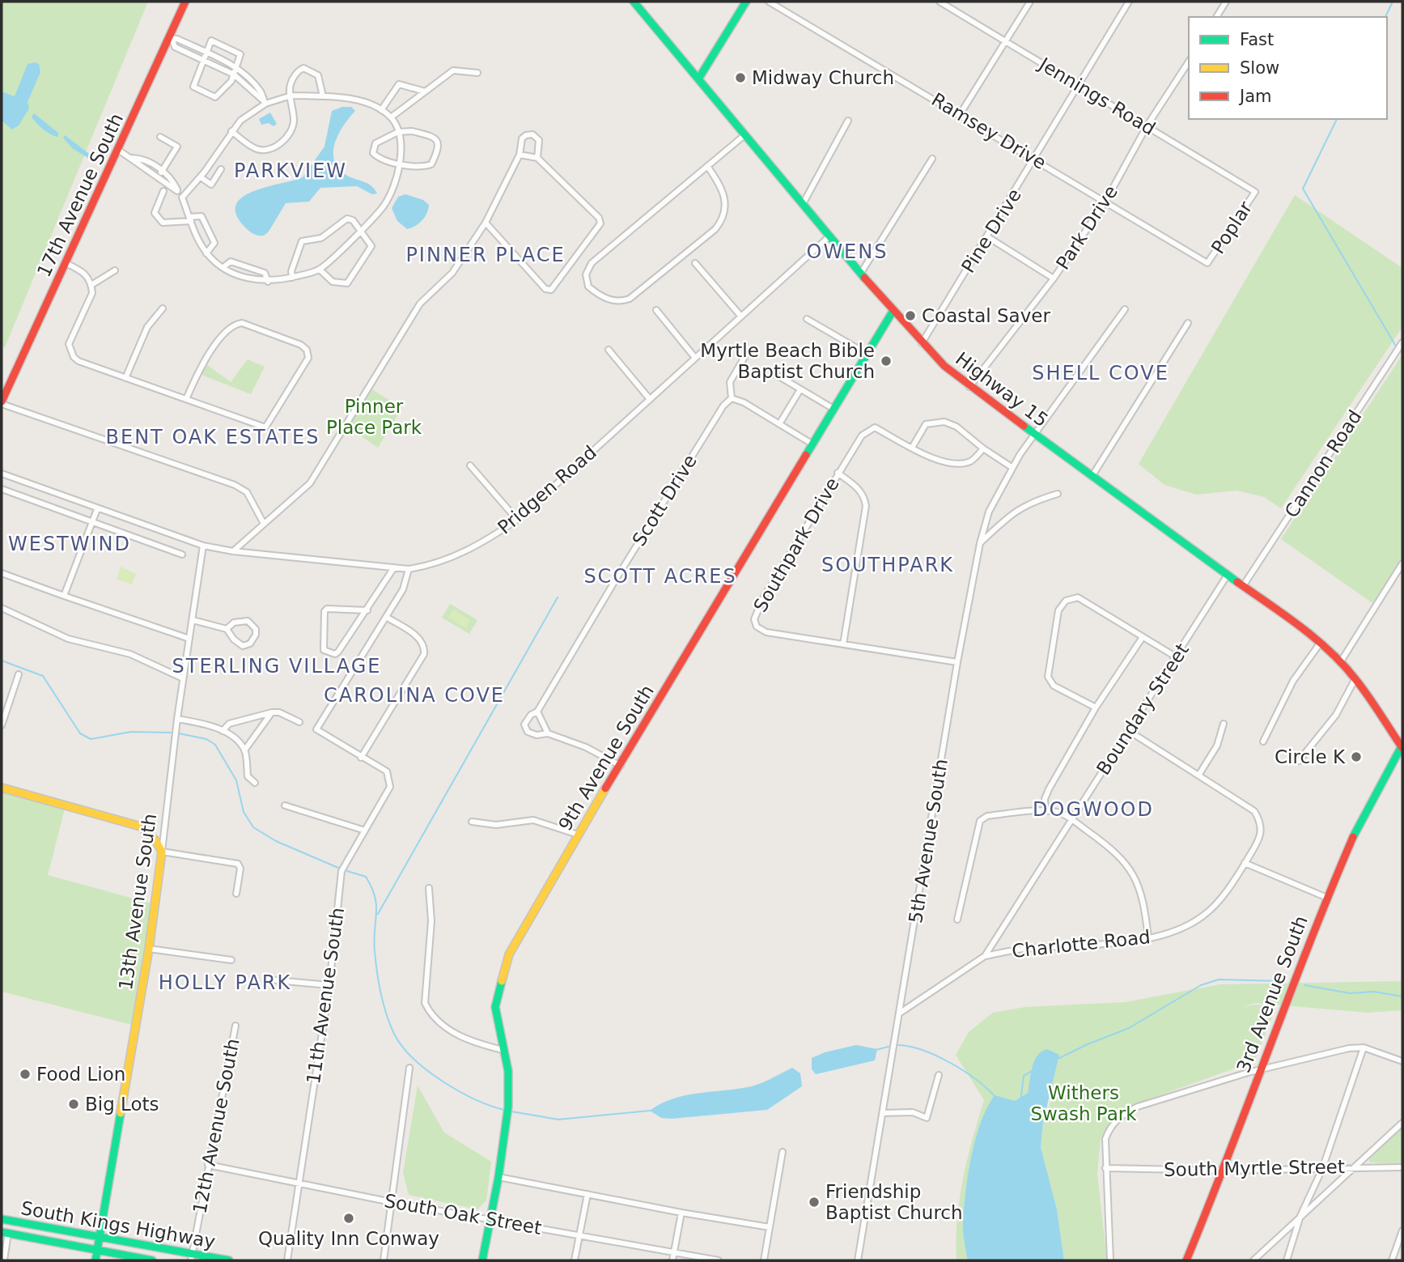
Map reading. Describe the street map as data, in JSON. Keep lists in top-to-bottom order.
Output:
{
  "streets": {
    "street": [
      "Jennings Road",
      "Ramsey Drive",
      "17th Avenue South",
      "Park Drive",
      "Poplar",
      "Pine Drive",
      "Highway 15",
      "Cannon Road",
      "Pridgen Road",
      "Scott Drive",
      "Southpark Drive",
      "Boundary Street",
      "9th Avenue South",
      "5th Avenue South",
      "13th Avenue South",
      "Charlotte Road",
      "3rd Avenue South",
      "11th Avenue South",
      "12th Avenue South",
      "South Myrtle Street",
      "South Oak Street",
      "South Kings Highway"
    ]
  },
  "crossings": [
    ["Jennings Road", "Park Drive"],
    ["Jennings Road", "Poplar"],
    ["Jennings Road", "Pine Drive"],
    ["Ramsey Drive", "Park Drive"],
    ["Ramsey Drive", "Poplar"],
    ["Ramsey Drive", "Pine Drive"],
    ["Park Drive", "Highway 15"],
    ["Pine Drive", "Highway 15"],
    ["Highway 15", "Cannon Road"],
    ["Highway 15", "Pridgen Road"],
    ["Highway 15", "Boundary Street"],
    ["Highway 15", "9th Avenue South"],
    ["Highway 15", "5th Avenue South"],
    ["Highway 15", "3rd Avenue South"],
    ["Pridgen Road", "13th Avenue South"],
    ["Southpark Drive", "5th Avenue South"],
    ["Boundary Street", "5th Avenue South"],
    ["Boundary Street", "Charlotte Road"],
    ["9th Avenue South", "South Oak Street"],
    ["13th Avenue South", "South Kings Highway"],
    ["3rd Avenue South", "South Myrtle Street"],
    ["11th Avenue South", "South Oak Street"],
    ["12th Avenue South", "South Oak Street"],
    ["12th Avenue South", "South Kings Highway"]
  ],
  "districts": [
    "PARKVIEW",
    "OWENS",
    "PINNER PLACE",
    "SHELL COVE",
    "BENT OAK ESTATES",
    "WESTWIND",
    "SOUTHPARK",
    "SCOTT ACRES",
    "STERLING VILLAGE",
    "CAROLINA COVE",
    "DOGWOOD",
    "HOLLY PARK"
  ],
  "parks": ["Pinner Place Park", "Withers Swash Park"],
  "places": [
    "Midway Church",
    "Coastal Saver",
    "Myrtle Beach Bible Baptist Church",
    "Circle K",
    "Food Lion",
    "Big Lots",
    "Friendship Baptist Church",
    "Quality Inn Conway"
  ],
  "legend": ["Fast", "Slow", "Jam"]
}
